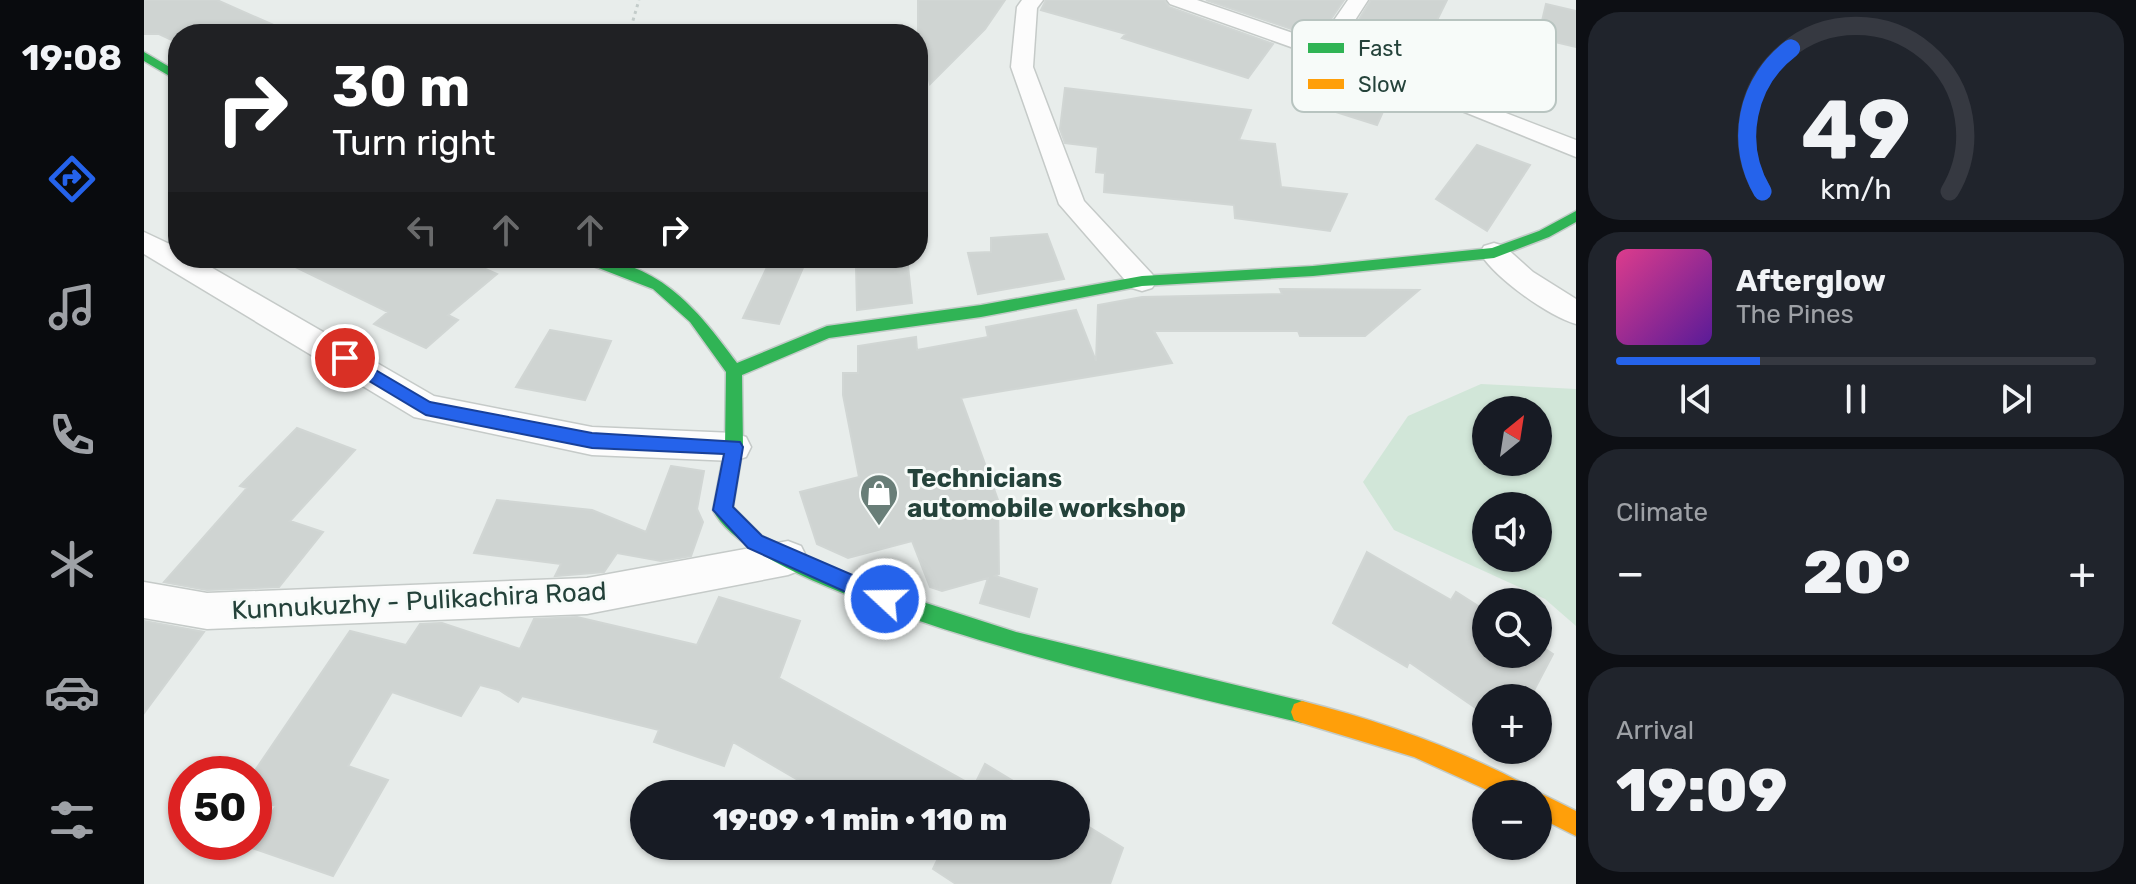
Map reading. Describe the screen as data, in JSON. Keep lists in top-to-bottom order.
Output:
{
  "streets": {
    "street": ["Kunnukuzhy - Pulikachira Road"]
  },
  "places": {
    "shop": ["Technicians automobile workshop"]
  },
  "legend": ["Fast", "Slow"],
  "north": "top right",
  "page": {
    "tabs": "19:08",
    "turn": ["30 m", "Turn right"],
    "song": ["Afterglow", "The Pines"],
    "map_buttons": ["+", "−"],
    "tile": [
      "Climate",
      ["Arrival", "19:09"]
    ],
    "heat": ["−", "20°", "+"],
    "limit": "50",
    "trip": "19:09 · 1 min · 110 m",
    "gauge": ["49", "km/h"]
  }
}
